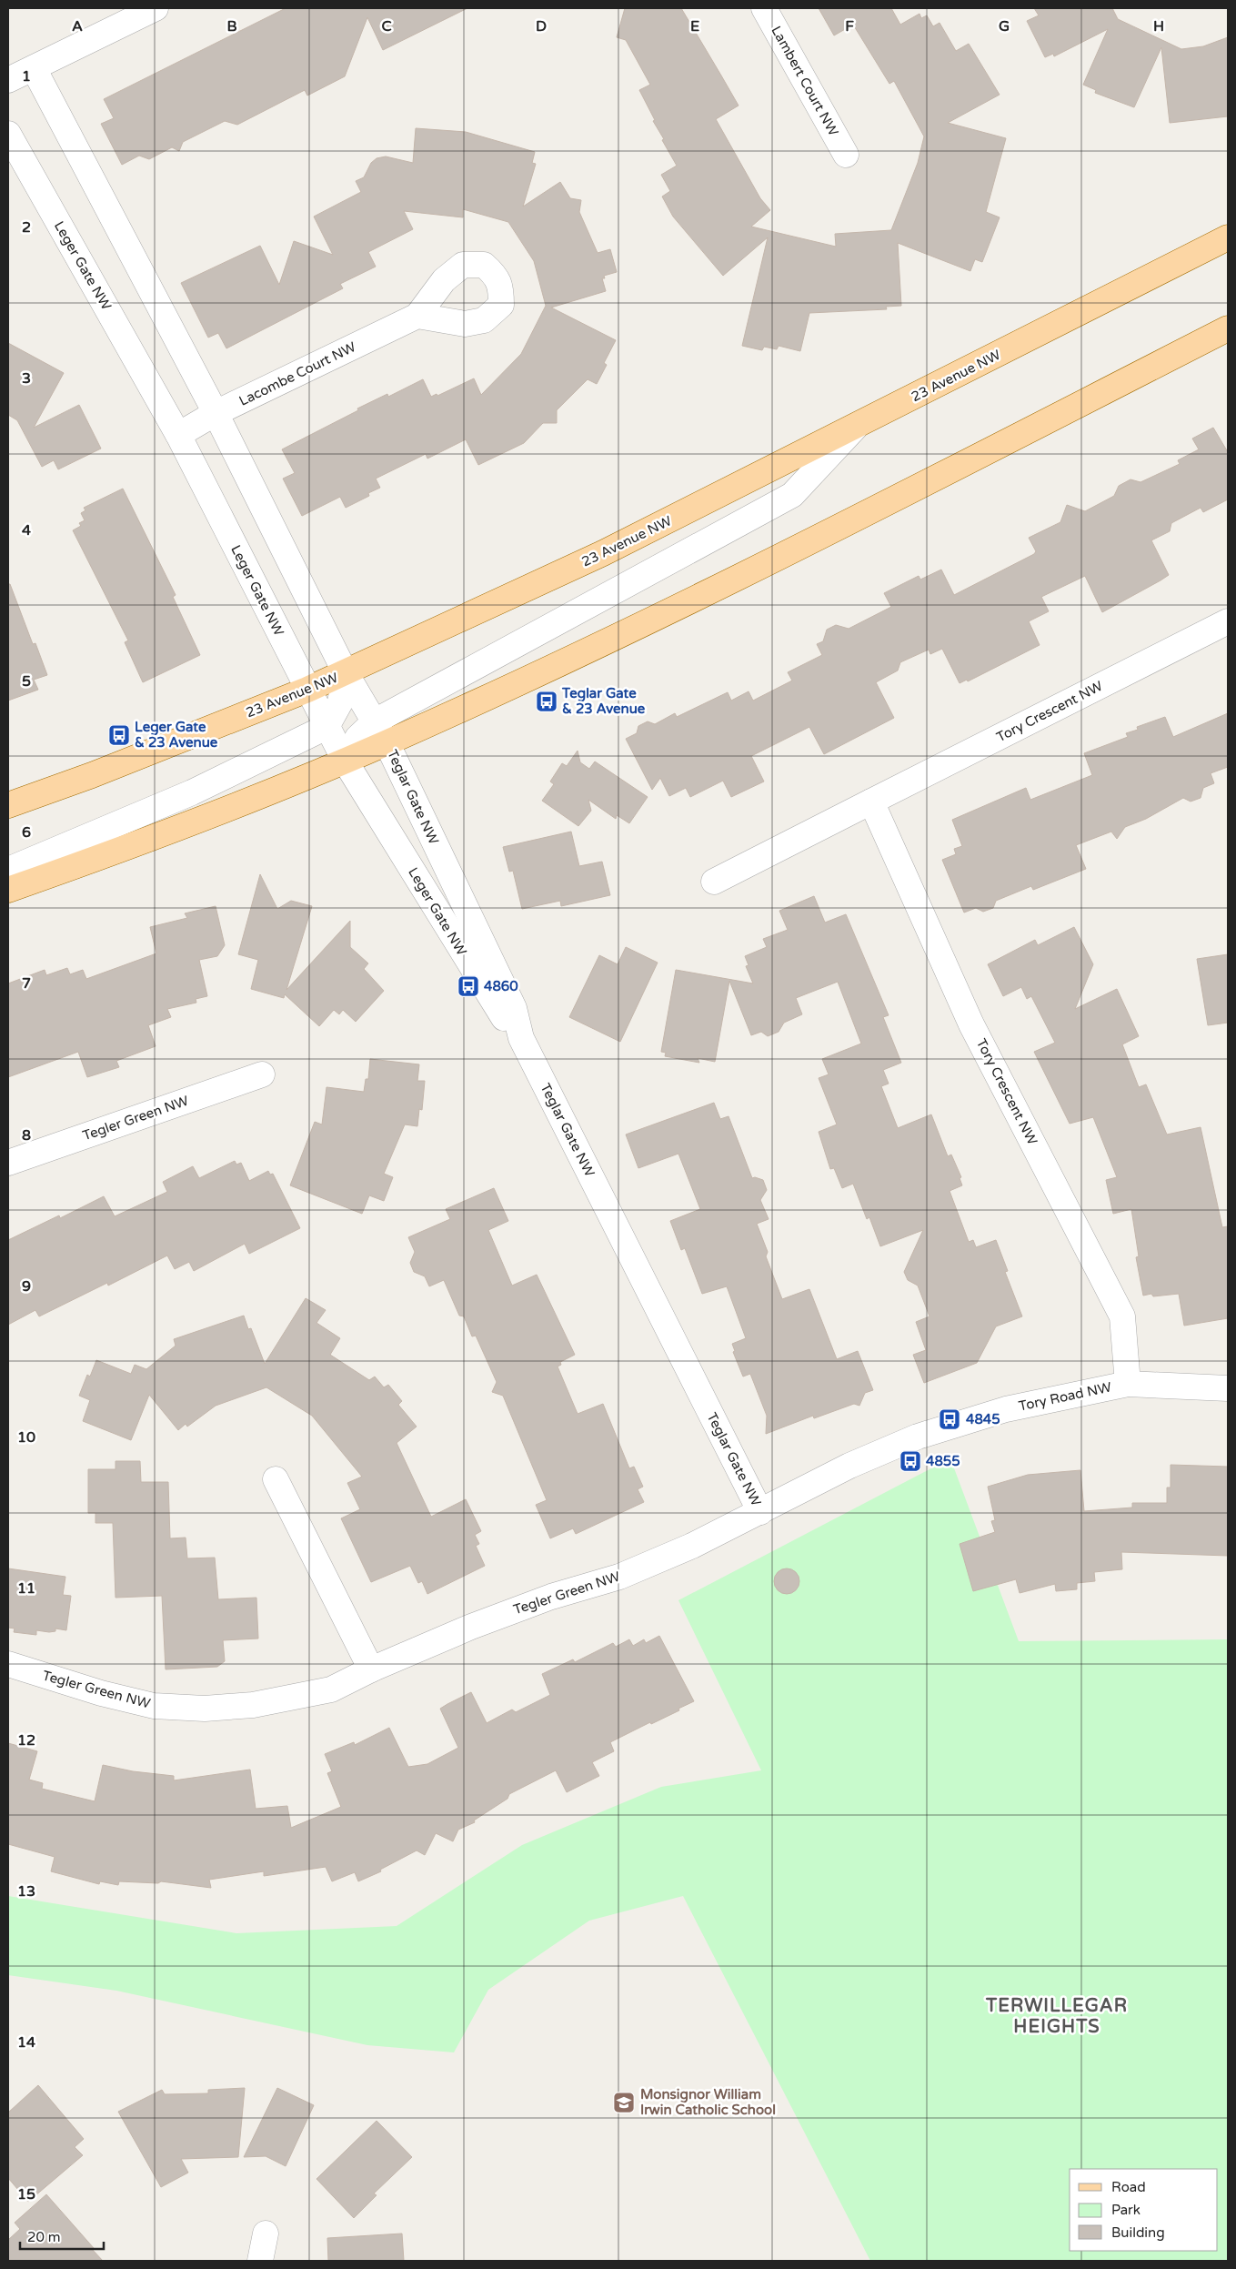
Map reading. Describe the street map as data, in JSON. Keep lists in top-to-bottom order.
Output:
{
  "streets": {
    "main road": ["23 Avenue NW"],
    "street": [
      "Lambert Court NW",
      "Leger Gate NW",
      "Lacombe Court NW",
      "Tory Crescent NW",
      "Teglar Gate NW",
      "Tegler Green NW",
      "Tory Road NW"
    ]
  },
  "crossings": [
    ["Leger Gate NW", "Lacombe Court NW"],
    ["Leger Gate NW", "23 Avenue NW"],
    ["Leger Gate NW", "Teglar Gate NW"],
    ["Tory Crescent NW", "Tory Road NW"],
    ["Teglar Gate NW", "Tegler Green NW"],
    ["Teglar Gate NW", "Tory Road NW"],
    ["Tegler Green NW", "Tory Road NW"]
  ],
  "districts": ["TERWILLEGAR HEIGHTS"],
  "places": {
    "bus stop": [
      "Teglar Gate & 23 Avenue",
      "Leger Gate & 23 Avenue",
      "4860",
      "4845",
      "4855"
    ],
    "school or university": ["Monsignor William Irwin Catholic School"]
  },
  "legend": ["Road", "Park", "Building"],
  "scale_bar": "20 m",
  "grid": {
    "columns": [
      "A",
      "B",
      "C",
      "D",
      "E",
      "F",
      "G",
      "H"
    ],
    "rows": [
      "1",
      "2",
      "3",
      "4",
      "5",
      "6",
      "7",
      "8",
      "9",
      "10",
      "11",
      "12",
      "13",
      "14",
      "15"
    ]
  }
}
